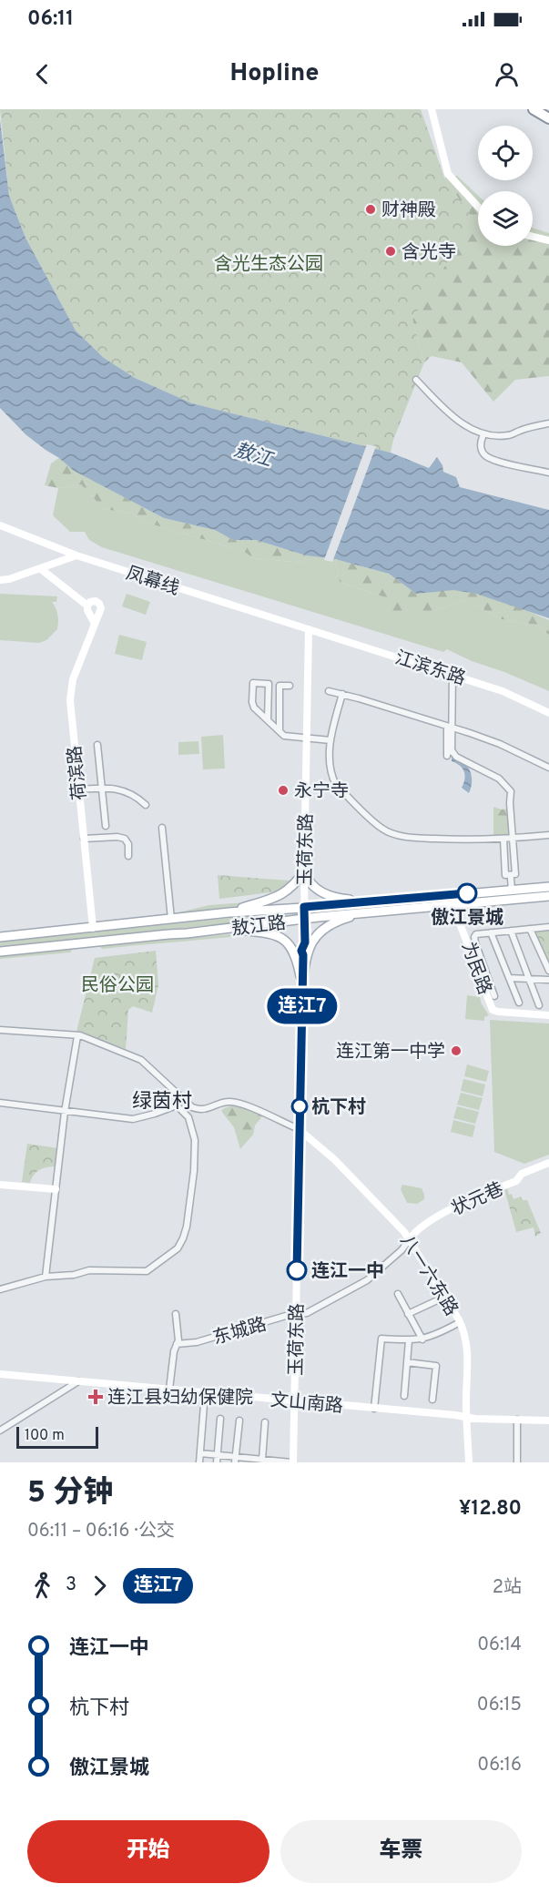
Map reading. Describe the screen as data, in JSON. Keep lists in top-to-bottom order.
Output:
{
  "streets": {
    "main road": [
      "凤幕线",
      "江滨东路",
      "荷滨路",
      "玉荷东路",
      "敖江路",
      "为民路",
      "状元巷",
      "八一六东路",
      "文山南路"
    ],
    "street": ["东城路"]
  },
  "crossings": [
    ["凤幕线", "江滨东路"],
    ["凤幕线", "玉荷东路"],
    ["江滨东路", "玉荷东路"],
    ["荷滨路", "敖江路"],
    ["玉荷东路", "敖江路"],
    ["玉荷东路", "八一六东路"],
    ["玉荷东路", "东城路"],
    ["玉荷东路", "文山南路"],
    ["敖江路", "为民路"],
    ["状元巷", "八一六东路"],
    ["状元巷", "东城路"],
    ["八一六东路", "东城路"],
    ["八一六东路", "文山南路"]
  ],
  "districts": ["绿茵村"],
  "water": ["敖江"],
  "parks": ["含光生态公园", "民俗公园"],
  "places": {
    "other": [
      "财神殿",
      "含光寺",
      "永宁寺",
      "傲江景城",
      "连江第一中学",
      "杭下村",
      "连江一中"
    ],
    "health": ["连江县妇幼保健院"]
  },
  "lines": ["bus line 连江7"],
  "scale_bar": "100 m",
  "page": {
    "status": "06:11",
    "header": "Hopline",
    "on_map": "连江7",
    "scale": "100 m",
    "heading": ["5 分钟", "06:11 – 06:16 · 公交", "¥12.80"],
    "legs": ["3", "连江7", "2站"],
    "list": [
      {
        "name": "连江一中",
        "value": "06:14"
      },
      {
        "name": "杭下村",
        "value": "06:15"
      },
      {
        "name": "傲江景城",
        "value": "06:16"
      }
    ],
    "buttons": ["开始", "车票"]
  }
}
